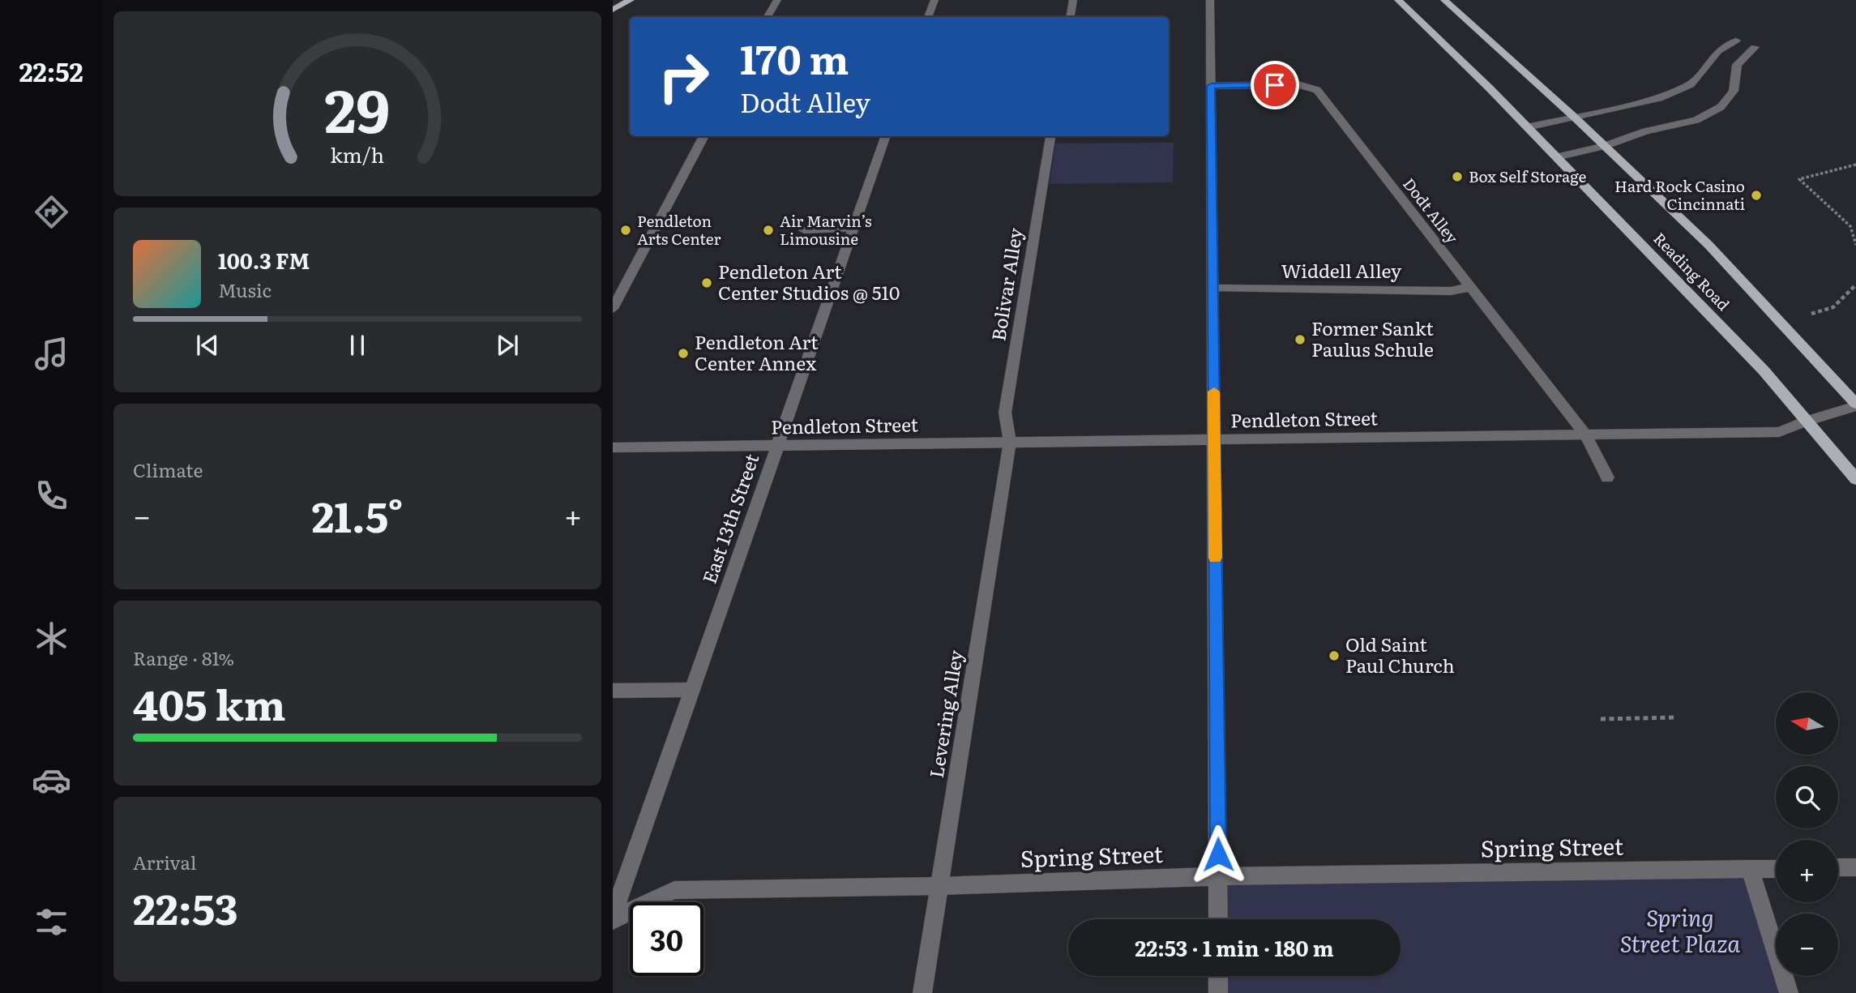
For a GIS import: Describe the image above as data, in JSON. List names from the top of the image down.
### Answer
{
  "streets": {
    "main road": ["Reading Road"],
    "street": [
      "Dodt Alley",
      "Widdell Alley",
      "Bolivar Alley",
      "Pendleton Street",
      "East 13th Street",
      "Levering Alley",
      "Spring Street"
    ]
  },
  "crossings": [
    ["Dodt Alley", "Widdell Alley"],
    ["Dodt Alley", "Pendleton Street"],
    ["Reading Road", "Pendleton Street"],
    ["Bolivar Alley", "Pendleton Street"],
    ["Bolivar Alley", "Levering Alley"],
    ["Pendleton Street", "East 13th Street"],
    ["Pendleton Street", "Levering Alley"],
    ["East 13th Street", "Spring Street"],
    ["Levering Alley", "Spring Street"]
  ],
  "parks": ["Spring Street Plaza"],
  "places": [
    "Box Self Storage",
    "Hard Rock Casino Cincinnati",
    "Pendleton Arts Center",
    "Air Marvin’s Limousine",
    "Pendleton Art Center Studios @ 510",
    "Former Sankt Paulus Schule",
    "Pendleton Art Center Annex",
    "Old Saint Paul Church"
  ],
  "north": "left",
  "page": {
    "tabs": "22:52",
    "turn": ["170 m", "Dodt Alley"],
    "song": ["100.3 FM", "Music"],
    "tile": [
      "Climate",
      ["Range · 81%", "405 km"],
      ["Arrival", "22:53"]
    ],
    "heat": ["−", "21.5°", "+"],
    "map_buttons": ["+", "−"],
    "limit": "30",
    "trip": "22:53 · 1 min · 180 m",
    "gauge": ["29", "km/h"]
  }
}
